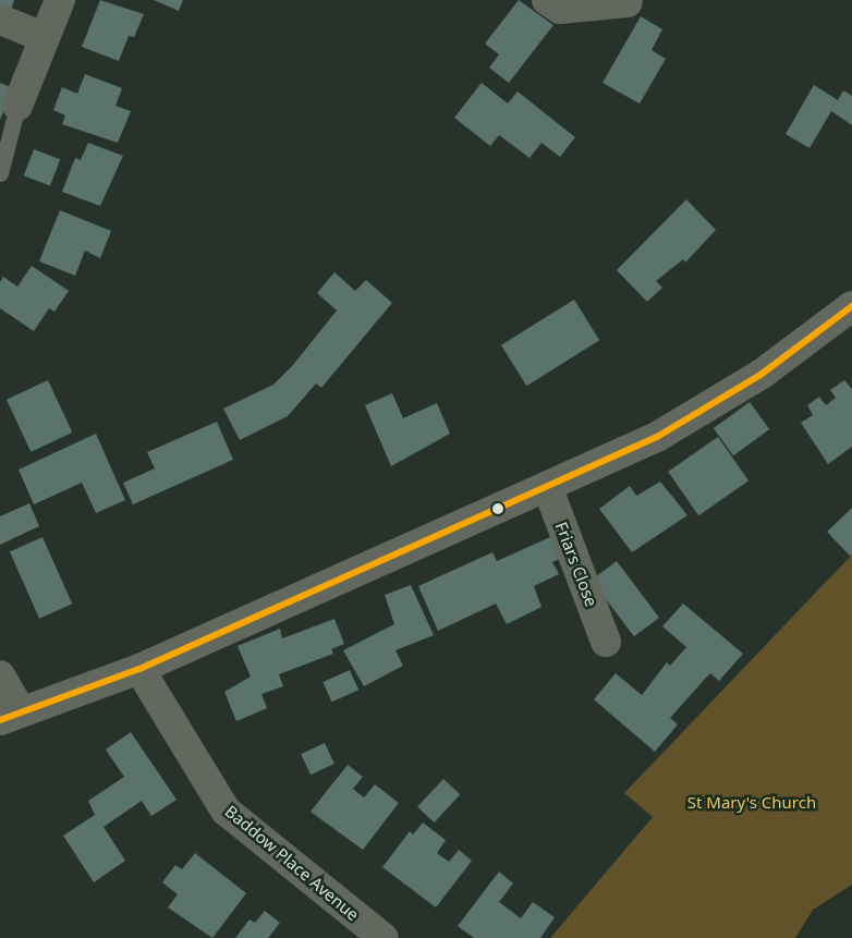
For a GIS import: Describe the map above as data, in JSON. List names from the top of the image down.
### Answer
{
  "streets": {
    "street": ["Friars Close", "Baddow Place Avenue"]
  },
  "parks": ["St Mary's Church"]
}
